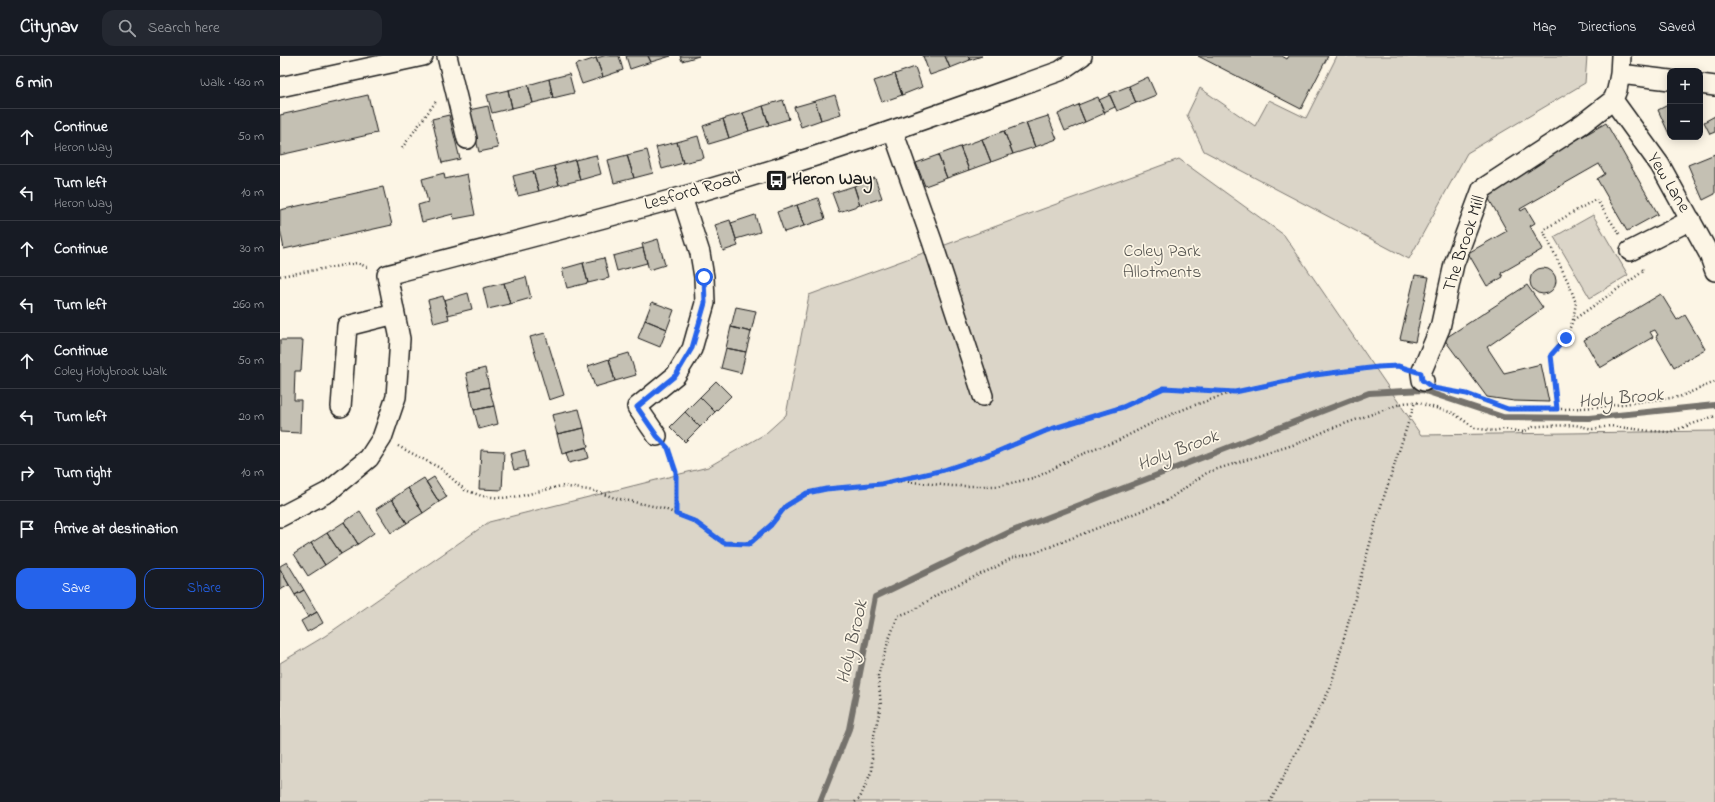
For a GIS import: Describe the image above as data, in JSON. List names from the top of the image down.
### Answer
{
  "streets": {
    "street": ["Yew Lane", "Lesford Road", "The Brook Mill"]
  },
  "crossings": [
    ["Yew Lane", "The Brook Mill"]
  ],
  "water": ["Holy Brook"],
  "parks": ["Coley Park Allotments"],
  "places": {
    "bus stop": ["Heron Way"]
  },
  "page": {
    "header": "Citynav",
    "search": "Search here",
    "nav": ["Map", "Directions", "Saved"],
    "heading": ["6 min", "Walk · 430 m"],
    "map_buttons": ["+", "−"],
    "list": [
      ["Continue", "Heron Way", "50 m"],
      ["Turn left", "Heron Way", "10 m"],
      ["Continue", "30 m"],
      ["Turn left", "260 m"],
      ["Continue", "Coley Holybrook Walk", "50 m"],
      ["Turn left", "20 m"],
      ["Turn right", "10 m"],
      "Arrive at destination"
    ],
    "buttons": ["Save", "Share"]
  }
}
